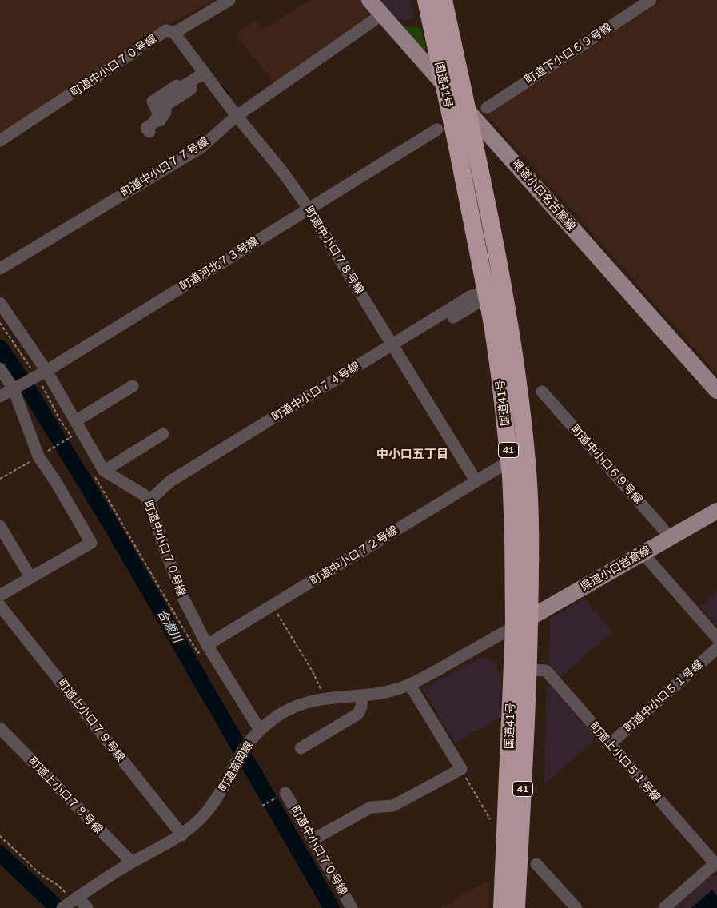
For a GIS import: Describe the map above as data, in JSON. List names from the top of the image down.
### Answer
{
  "streets": {
    "highway": ["国道41号", "41"],
    "main road": ["県道小口名古屋線", "県道小口岩倉線"],
    "street": [
      "町道下小口６９号線",
      "町道中小口７０号線",
      "町道中小口７７号線",
      "町道中小口７８号線",
      "町道河北７３号線",
      "町道中小口７４号線",
      "町道中小口６９号線",
      "町道中小口７２号線",
      "町道中小口５１号線",
      "町道上小口７９号線",
      "町道上小口５１号線",
      "町道高岡線",
      "町道上小口７８号線"
    ]
  },
  "crossings": [
    ["町道中小口７０号線", "町道中小口７８号線"],
    ["町道中小口７０号線", "町道河北７３号線"],
    ["町道中小口７０号線", "町道中小口７４号線"],
    ["町道中小口７０号線", "町道中小口７２号線"],
    ["町道中小口７０号線", "町道高岡線"],
    ["国道41号", "県道小口名古屋線"],
    ["国道41号", "県道小口岩倉線"],
    ["国道41号", "町道上小口５１号線"],
    ["国道41号", "町道高岡線"],
    ["町道中小口７７号線", "県道小口名古屋線"],
    ["町道中小口７７号線", "町道中小口７８号線"],
    ["町道中小口７８号線", "町道河北７３号線"],
    ["町道中小口７８号線", "町道中小口７４号線"],
    ["町道中小口７８号線", "町道中小口７２号線"],
    ["町道中小口６９号線", "県道小口岩倉線"],
    ["県道小口岩倉線", "町道高岡線"],
    ["町道中小口５１号線", "町道上小口５１号線"],
    ["町道上小口７９号線", "町道高岡線"],
    ["町道高岡線", "町道上小口７８号線"]
  ],
  "districts": ["中小口五丁目"],
  "water": ["合瀬川"]
}
